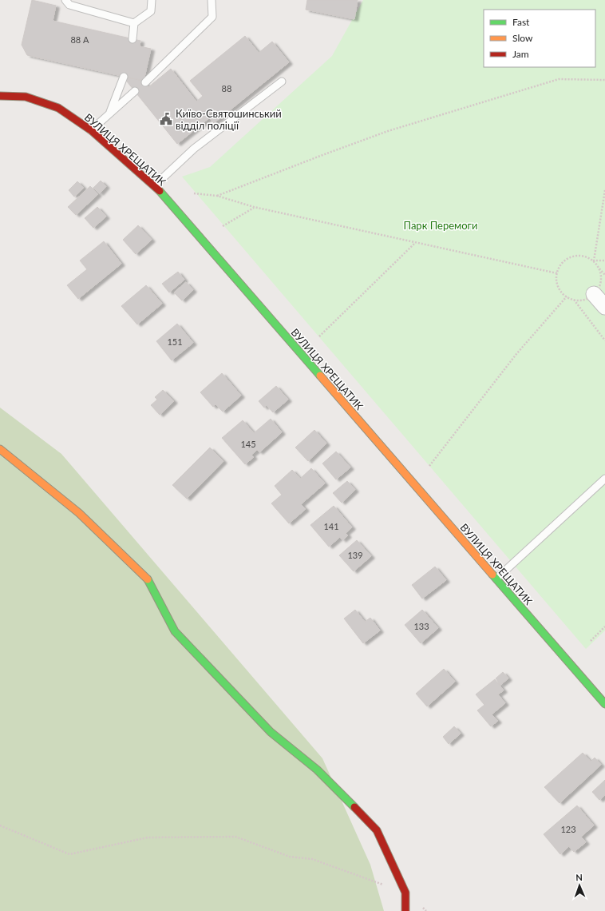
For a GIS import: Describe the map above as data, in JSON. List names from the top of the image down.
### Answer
{
  "streets": {
    "street": ["ВУЛИЦЯ ХРЕЩАТИК"]
  },
  "parks": ["Парк Перемоги"],
  "places": {
    "public building": ["Київо-Святошинський відділ поліції"]
  },
  "house_numbers": [
    "88 А",
    "88",
    "151",
    "145",
    "141",
    "139",
    "133",
    "123"
  ],
  "legend": ["Fast", "Slow", "Jam"],
  "north": "top"
}
